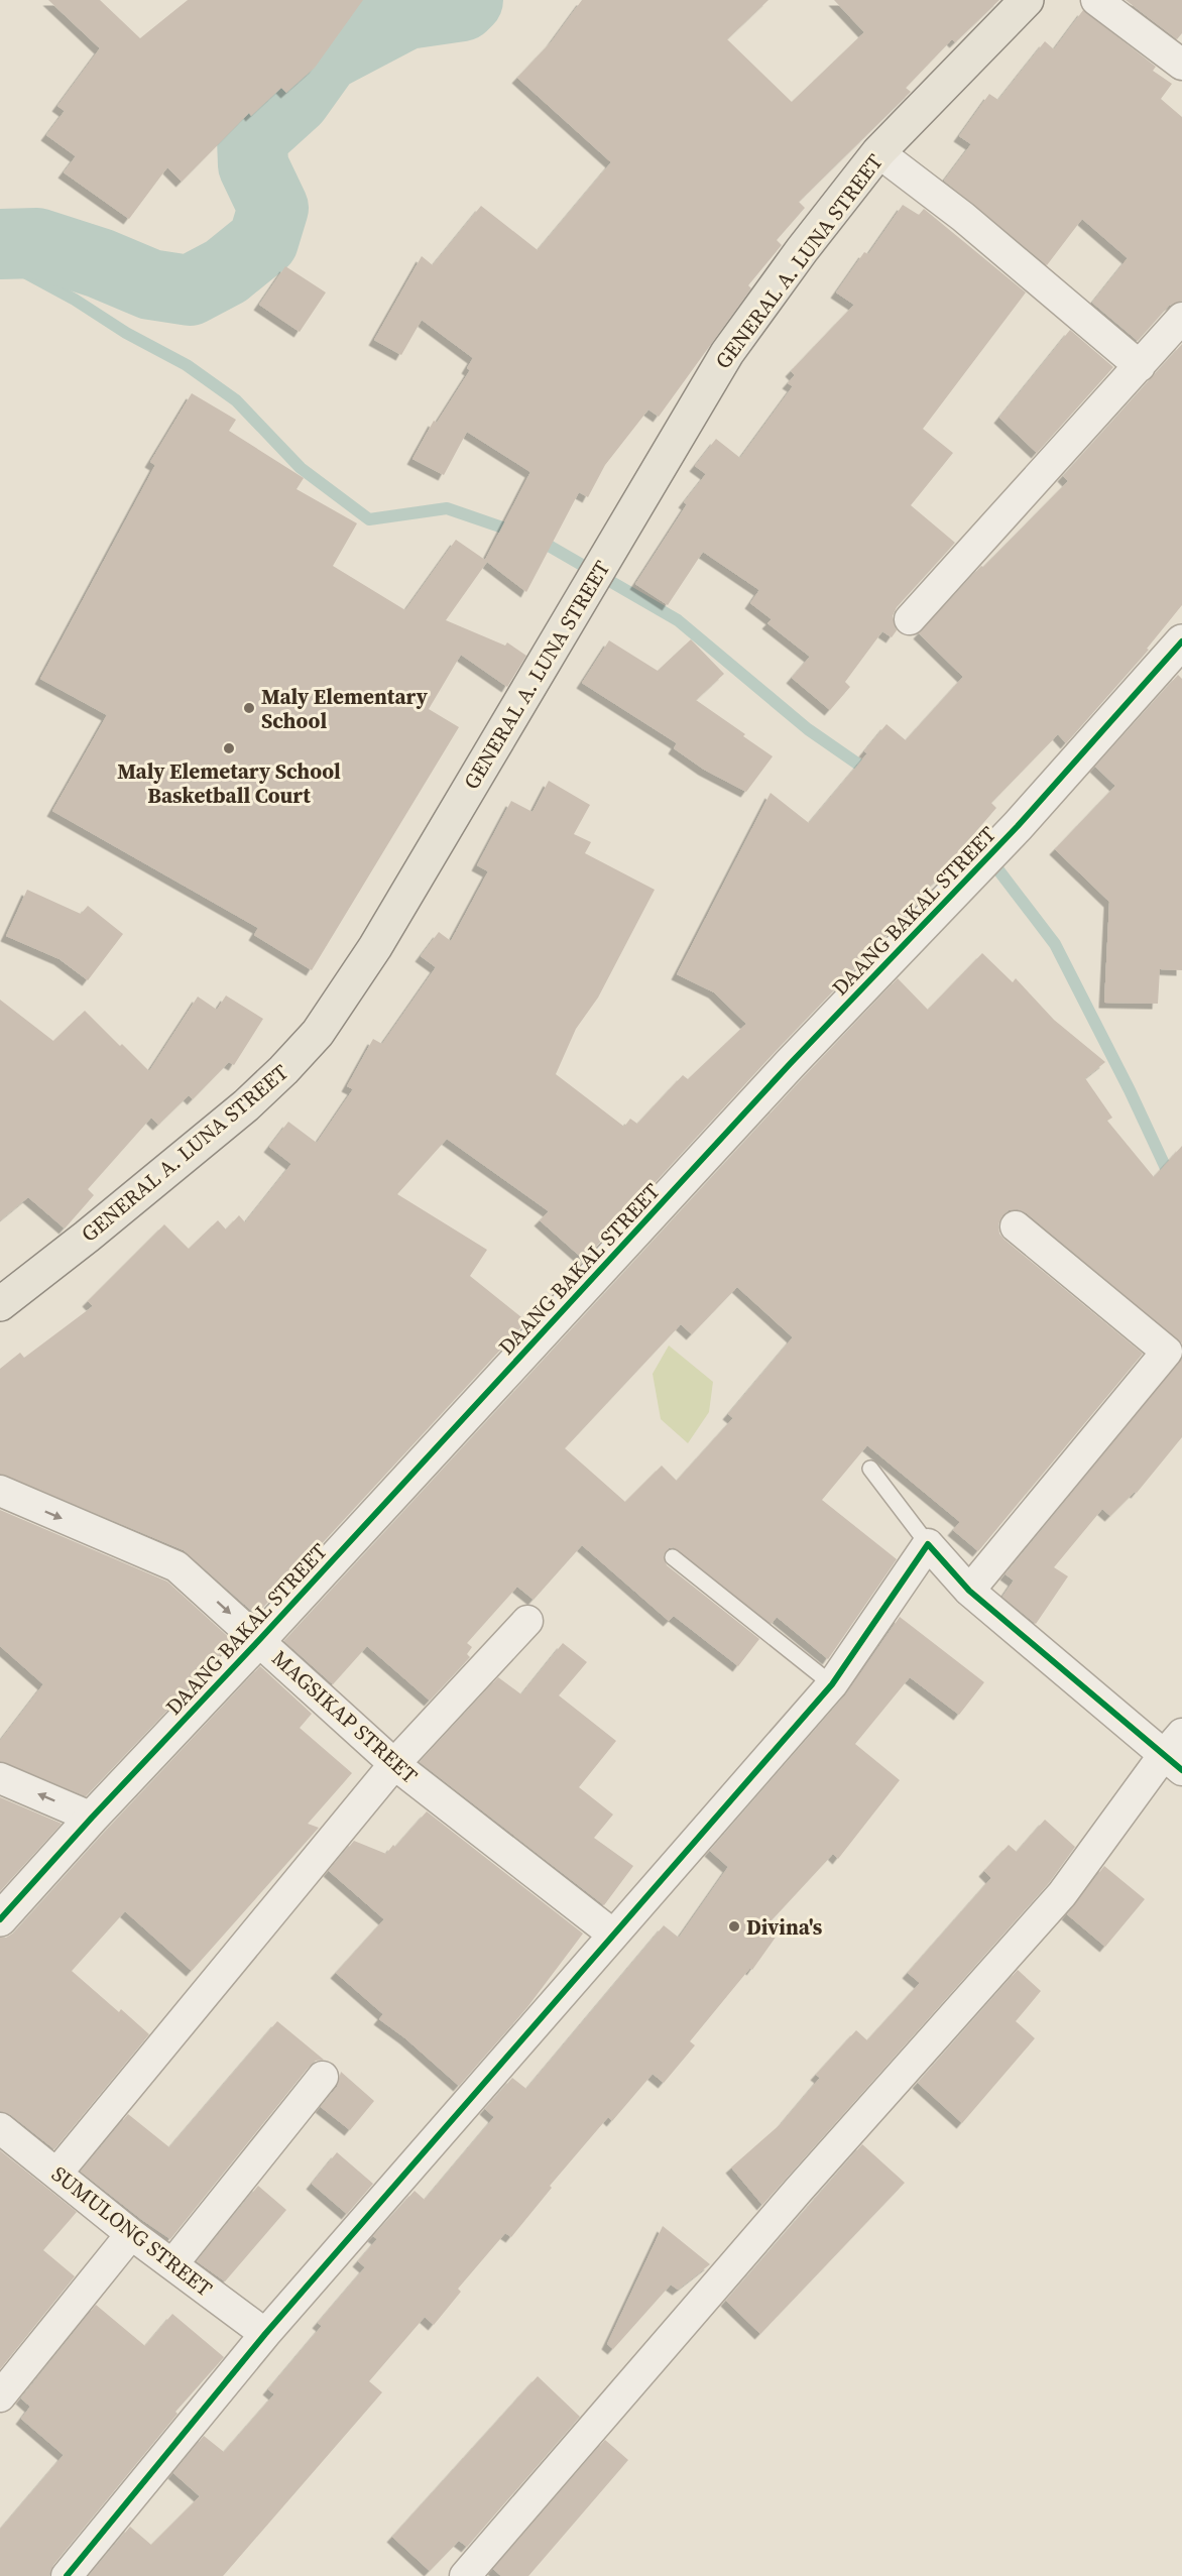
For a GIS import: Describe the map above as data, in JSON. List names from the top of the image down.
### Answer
{
  "streets": {
    "main road": ["GENERAL A. LUNA STREET"],
    "street": ["DAANG BAKAL STREET", "MAGSIKAP STREET", "SUMULONG STREET"]
  },
  "crossings": [
    ["DAANG BAKAL STREET", "MAGSIKAP STREET"]
  ],
  "places": ["Maly Elementary School", "Maly Elemetary School Basketball Court", "Divina's"]
}
